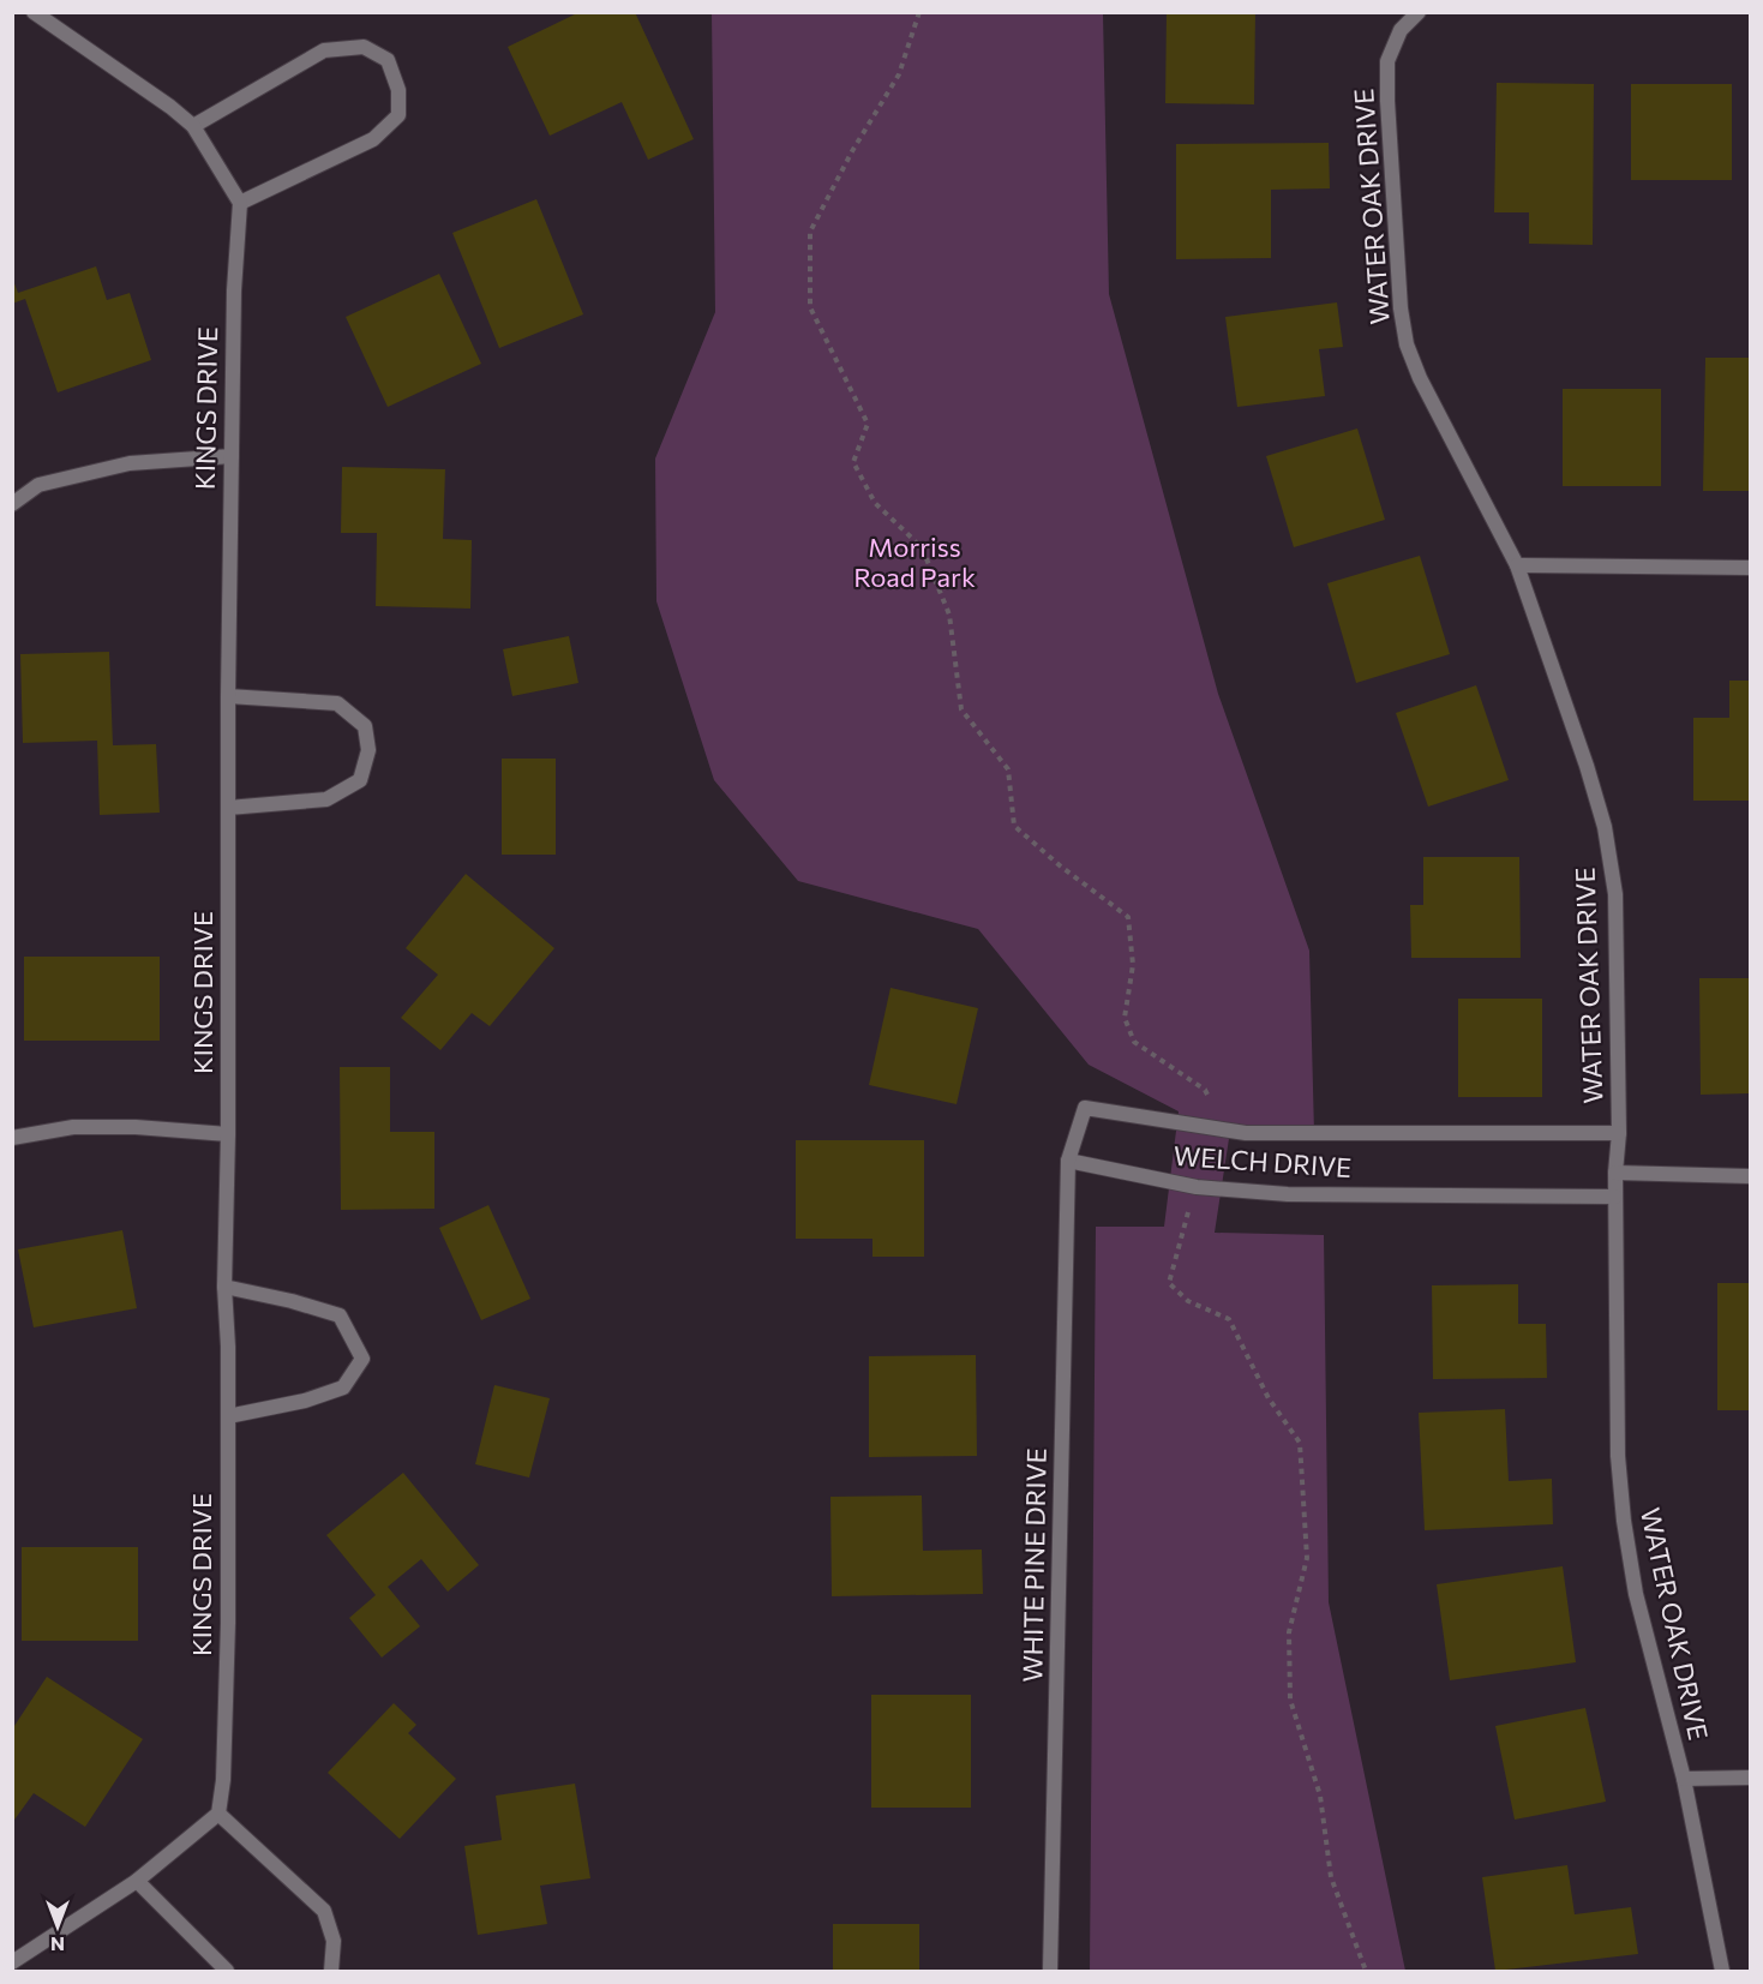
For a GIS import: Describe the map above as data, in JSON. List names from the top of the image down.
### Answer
{
  "streets": {
    "street": [
      "WATER OAK DRIVE",
      "KINGS DRIVE",
      "WELCH DRIVE",
      "WHITE PINE DRIVE"
    ]
  },
  "crossings": [
    ["WATER OAK DRIVE", "WELCH DRIVE"],
    ["WELCH DRIVE", "WHITE PINE DRIVE"]
  ],
  "parks": ["Morriss Road Park"],
  "north": "bottom"
}
